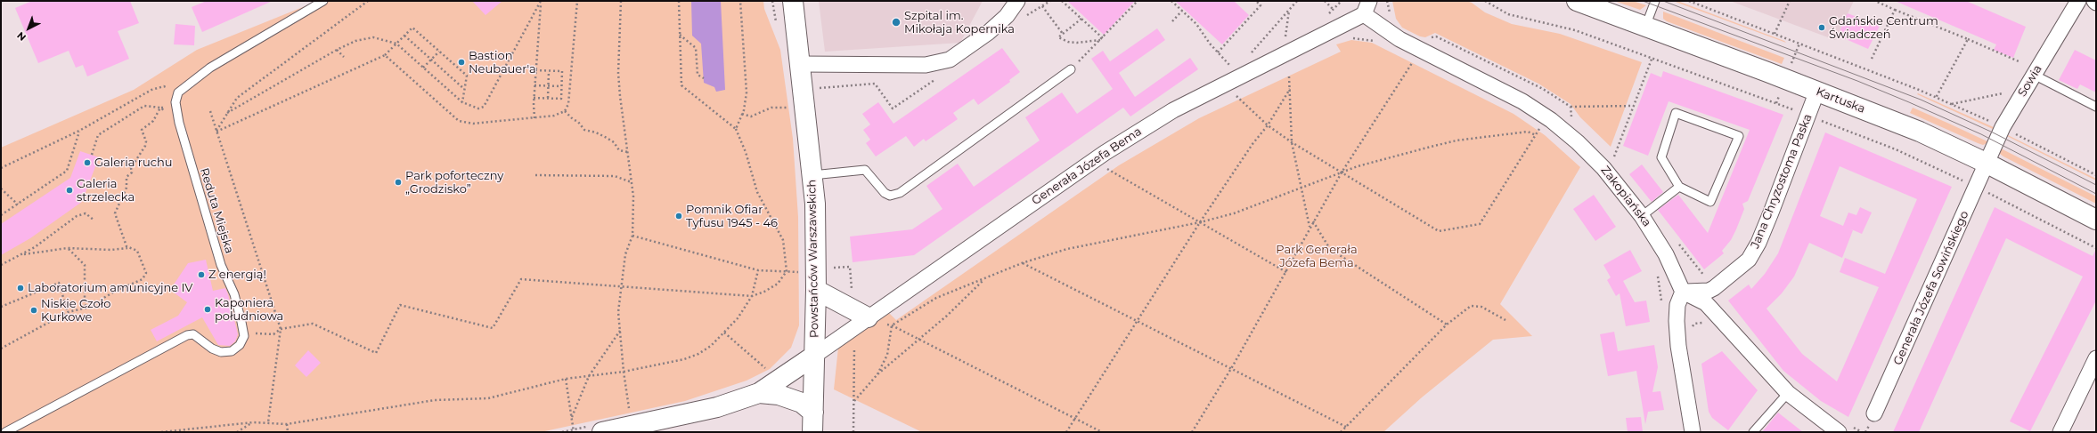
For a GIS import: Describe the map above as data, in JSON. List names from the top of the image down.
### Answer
{
  "streets": {
    "street": [
      "Sowia",
      "Kartuska",
      "Generała Józefa Bema",
      "Jana Chryzostoma Paska",
      "Zakopiańska",
      "Powstańców Warszawskich",
      "Generała Józefa Sowińskiego"
    ],
    "lane": ["Reduta Miejska"]
  },
  "crossings": [
    ["Sowia", "Kartuska"],
    ["Sowia", "Generała Józefa Sowińskiego"],
    ["Kartuska", "Jana Chryzostoma Paska"],
    ["Kartuska", "Generała Józefa Sowińskiego"],
    ["Generała Józefa Bema", "Zakopiańska"],
    ["Generała Józefa Bema", "Powstańców Warszawskich"],
    ["Jana Chryzostoma Paska", "Zakopiańska"]
  ],
  "parks": ["Park Generała Józefa Bema"],
  "places": [
    "Szpital im. Mikołaja Kopernika",
    "Gdańskie Centrum Świadczeń",
    "Bastion Neubauer'a",
    "Galeria ruchu",
    "Park poforteczny „Grodzisko”",
    "Galeria strzelecka",
    "Pomnik Ofiar Tyfusu 1945 - 46",
    "Z energią!",
    "Laboratorium amunicyjne IV",
    "Kaponiera południowa",
    "Niskie Czoło Kurkowe"
  ],
  "north": "bottom left"
}
